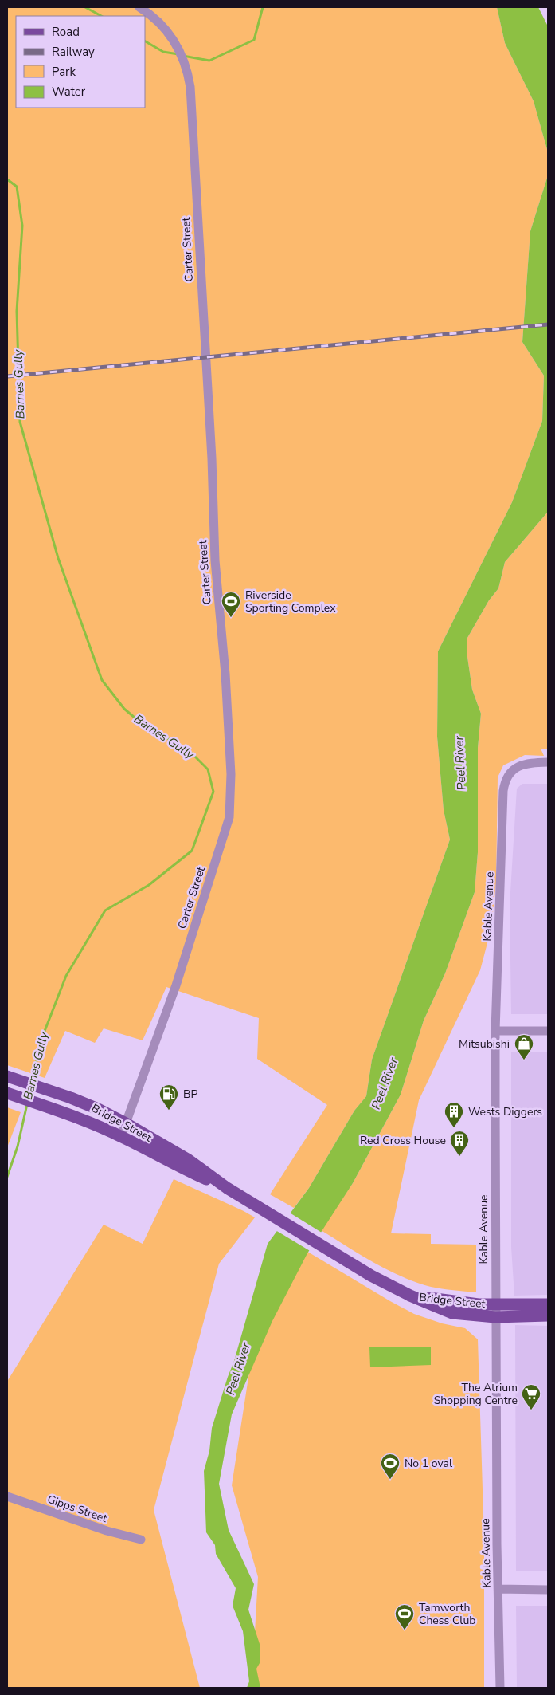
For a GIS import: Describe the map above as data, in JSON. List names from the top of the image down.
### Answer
{
  "streets": {
    "main road": ["Bridge Street"],
    "street": ["Carter Street", "Kable Avenue", "Gipps Street"]
  },
  "crossings": [
    ["Carter Street", "Bridge Street"],
    ["Kable Avenue", "Bridge Street"]
  ],
  "water": ["Barnes Gully", "Peel River"],
  "places": {
    "sports": ["Riverside Sporting Complex", "No 1 oval", "Tamworth Chess Club"],
    "shop": ["Mitsubishi"],
    "fuel station": ["BP"],
    "building": ["Wests Diggers", "Red Cross House"],
    "supermarket": ["The Atrium Shopping Centre"]
  },
  "legend": [
    "Road",
    "Railway",
    "Park",
    "Water"
  ]
}
